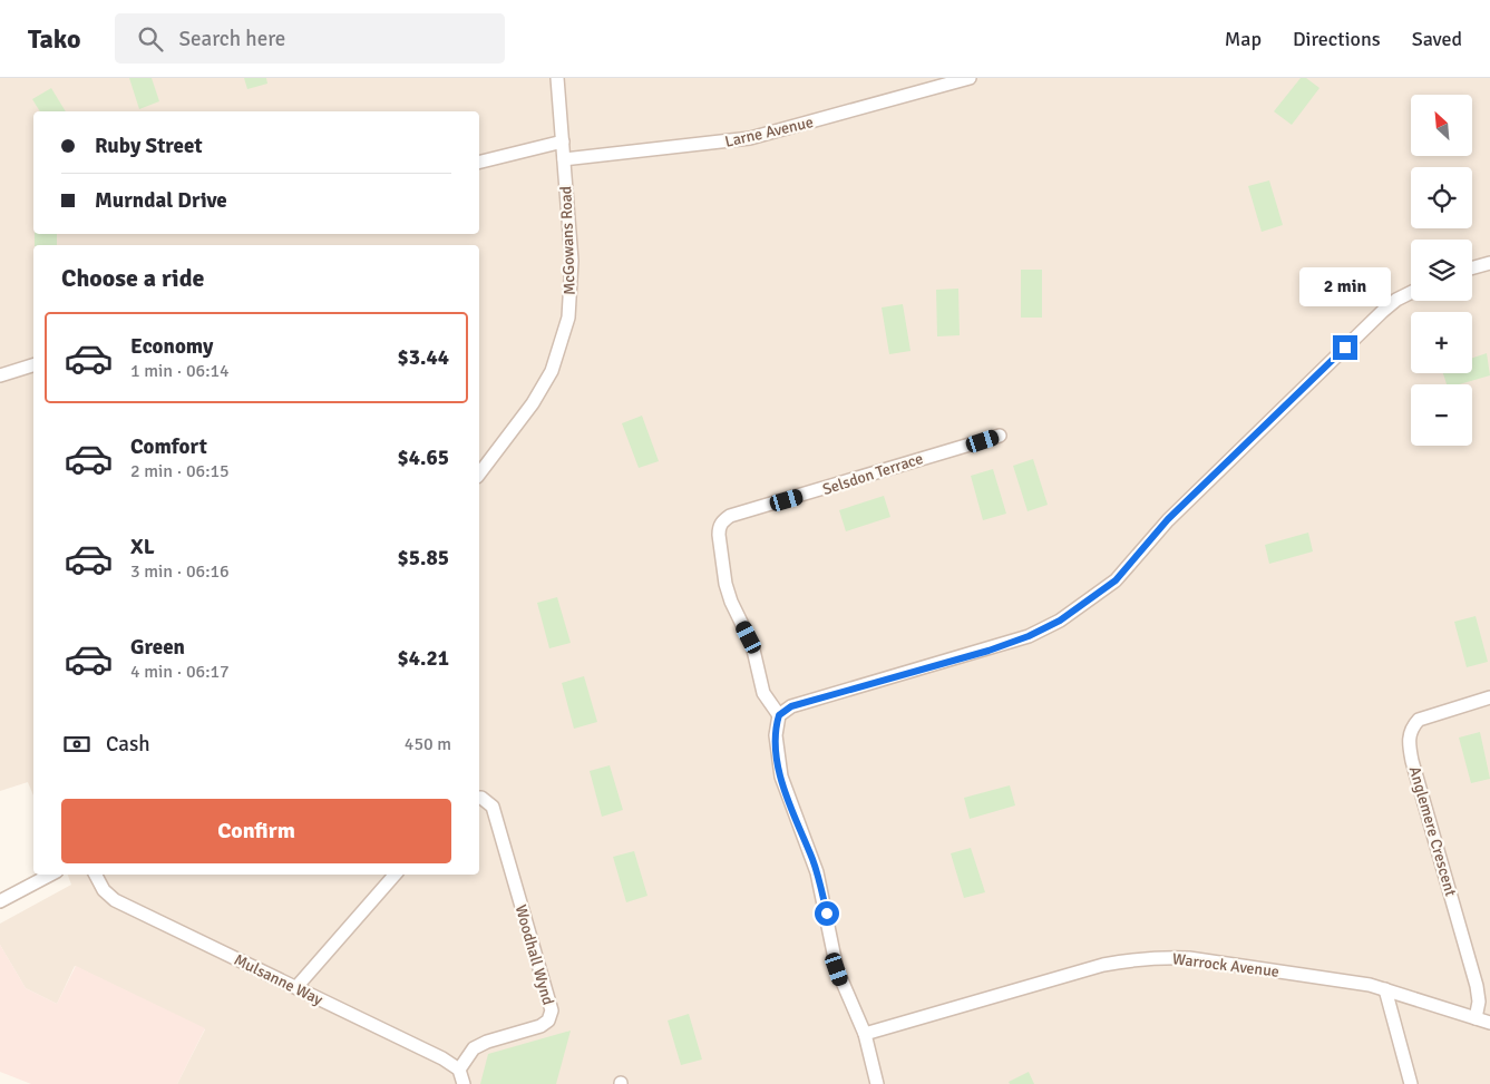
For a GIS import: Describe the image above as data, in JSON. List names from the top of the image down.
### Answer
{
  "streets": {
    "street": [
      "Larne Avenue",
      "McGowans Road",
      "Selsdon Terrace",
      "Anglemere Crescent",
      "Woodhall Wynd",
      "Warrock Avenue",
      "Mulsanne Way"
    ]
  },
  "crossings": [
    ["Larne Avenue", "McGowans Road"],
    ["Anglemere Crescent", "Warrock Avenue"],
    ["Woodhall Wynd", "Mulsanne Way"]
  ],
  "north": "top left",
  "page": {
    "header": "Tako",
    "search": "Search here",
    "nav": ["Map", "Directions", "Saved"],
    "map_buttons": ["+", "−"],
    "banner": ["Ruby Street", "Murndal Drive"],
    "heading": "Choose a ride",
    "bubble": "2 min",
    "list": [
      {
        "name": "Economy",
        "note": "1 min · 06:14",
        "value": "$3.44"
      },
      {
        "name": "Comfort",
        "note": "2 min · 06:15",
        "value": "$4.65"
      },
      {
        "name": "XL",
        "note": "3 min · 06:16",
        "value": "$5.85"
      },
      {
        "name": "Green",
        "note": "4 min · 06:17",
        "value": "$4.21"
      }
    ],
    "pay": ["Cash", "450 m"],
    "buttons": "Confirm"
  }
}
